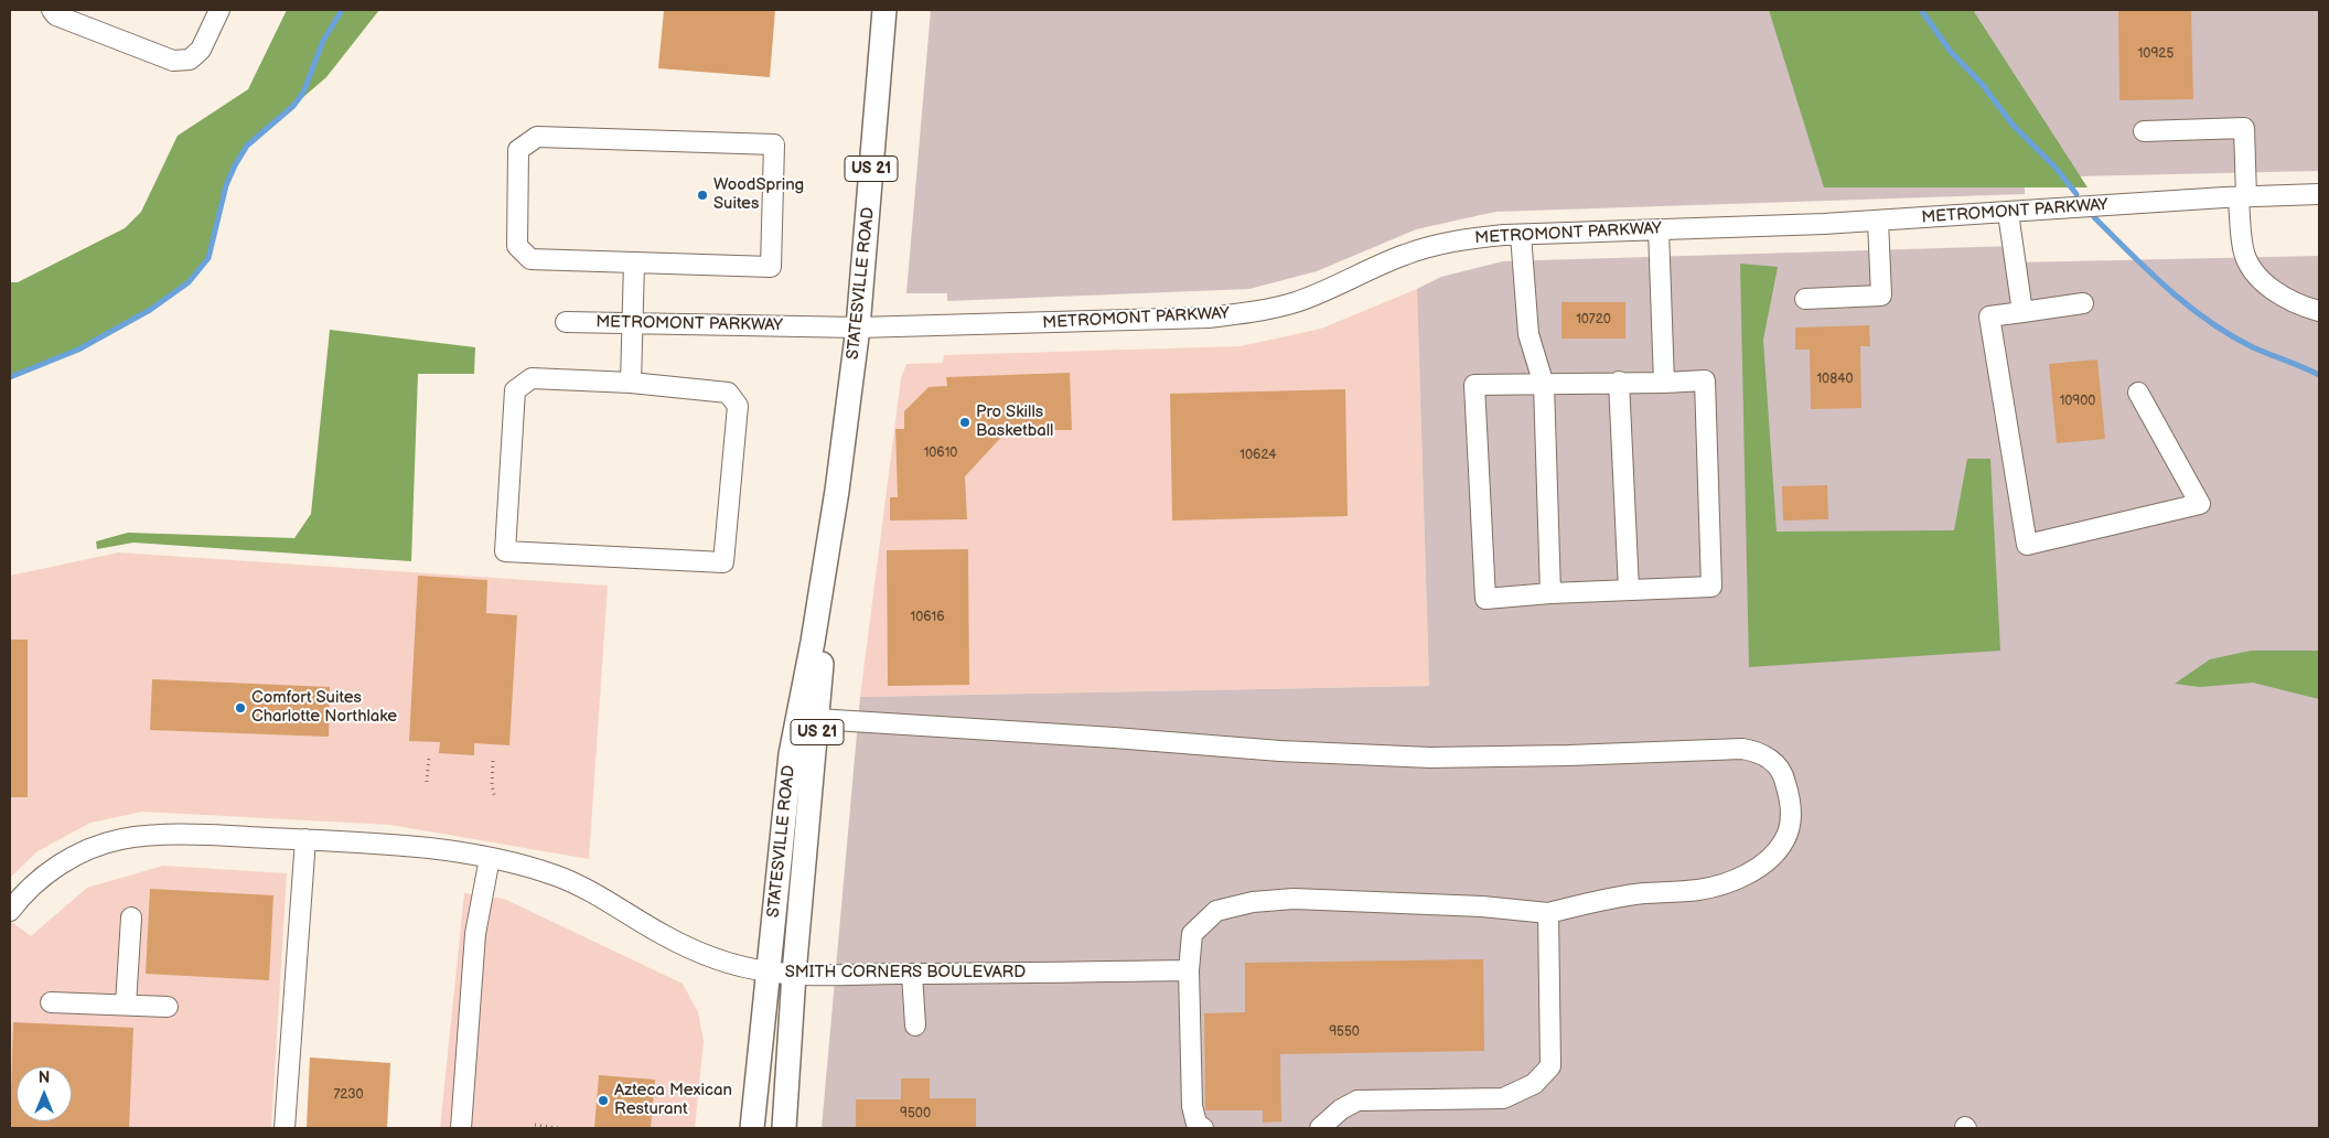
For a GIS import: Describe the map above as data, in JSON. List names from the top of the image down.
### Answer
{
  "streets": {
    "main road": ["US 21", "STATESVILLE ROAD"],
    "street": ["METROMONT PARKWAY", "SMITH CORNERS BOULEVARD"]
  },
  "crossings": [
    ["METROMONT PARKWAY", "STATESVILLE ROAD"],
    ["STATESVILLE ROAD", "SMITH CORNERS BOULEVARD"]
  ],
  "places": [
    "WoodSpring Suites",
    "Pro Skills Basketball",
    "Comfort Suites Charlotte Northlake",
    "Azteca Mexican Resturant"
  ],
  "house_numbers": [
    "10925",
    "10720",
    "10840",
    "10900",
    "10610",
    "10624",
    "10616",
    "9550",
    "7230",
    "9500"
  ],
  "north": "top"
}
